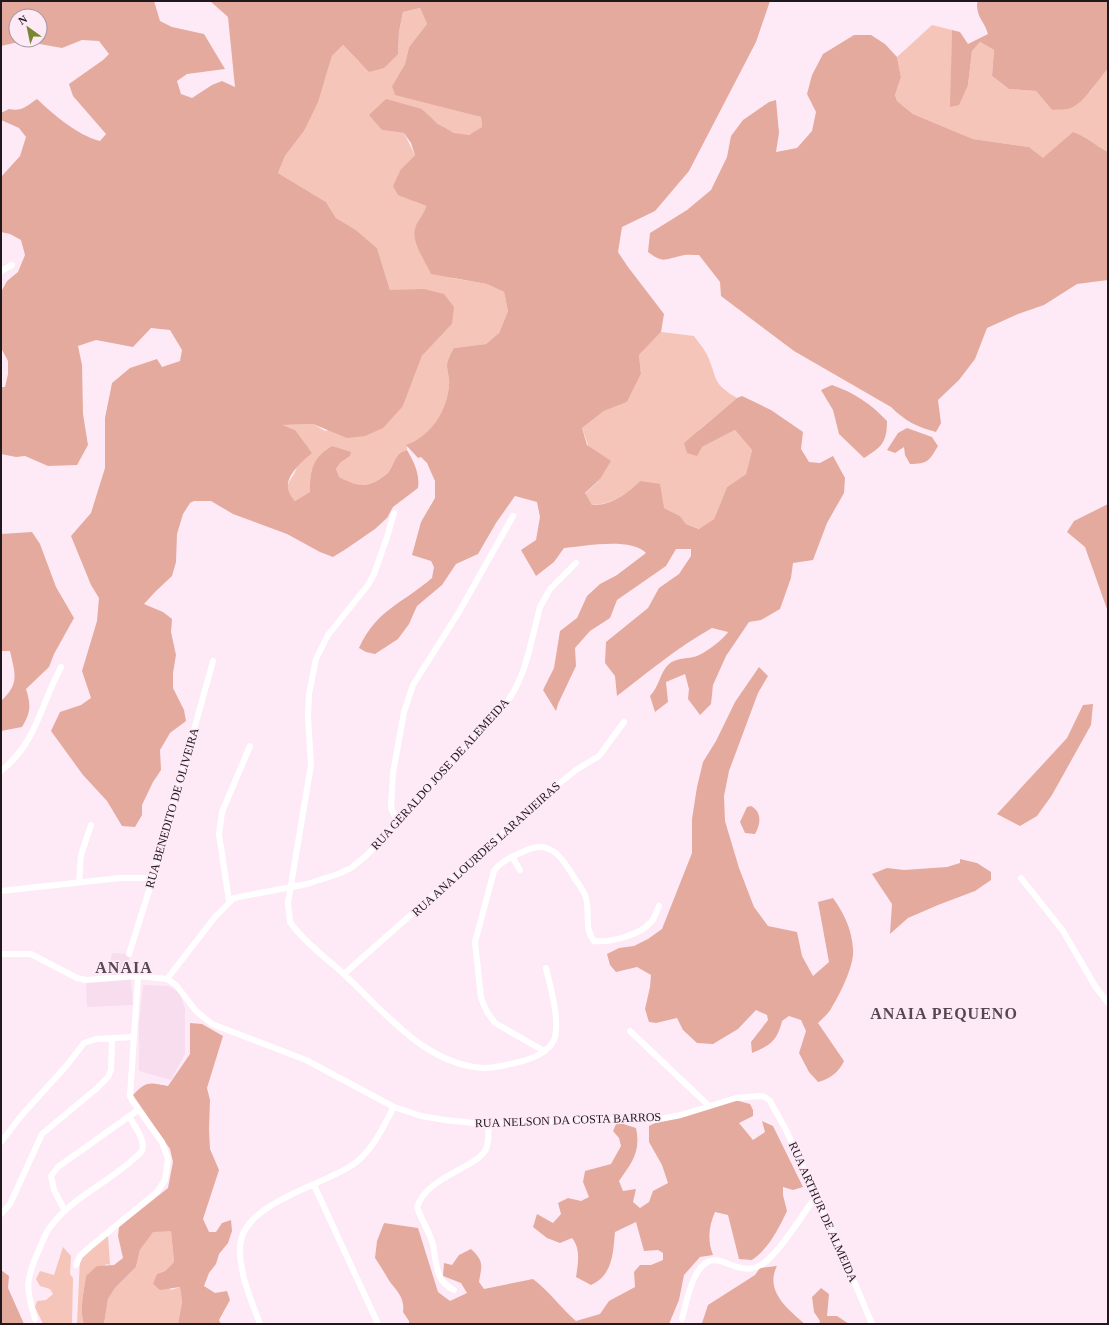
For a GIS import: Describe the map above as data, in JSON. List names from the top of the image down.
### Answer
{
  "streets": {
    "street": [
      "RUA GERALDO JOSE DE ALEMEIDA",
      "RUA BENEDITO DE OLIVEIRA",
      "RUA ANA LOURDES LARANJEIRAS",
      "RUA NELSON DA COSTA BARROS",
      "RUA ARTHUR DE ALMEIDA"
    ]
  },
  "crossings": [
    ["RUA NELSON DA COSTA BARROS", "RUA ARTHUR DE ALMEIDA"]
  ],
  "districts": ["ANAIA", "ANAIA PEQUENO"],
  "north": "top left"
}
